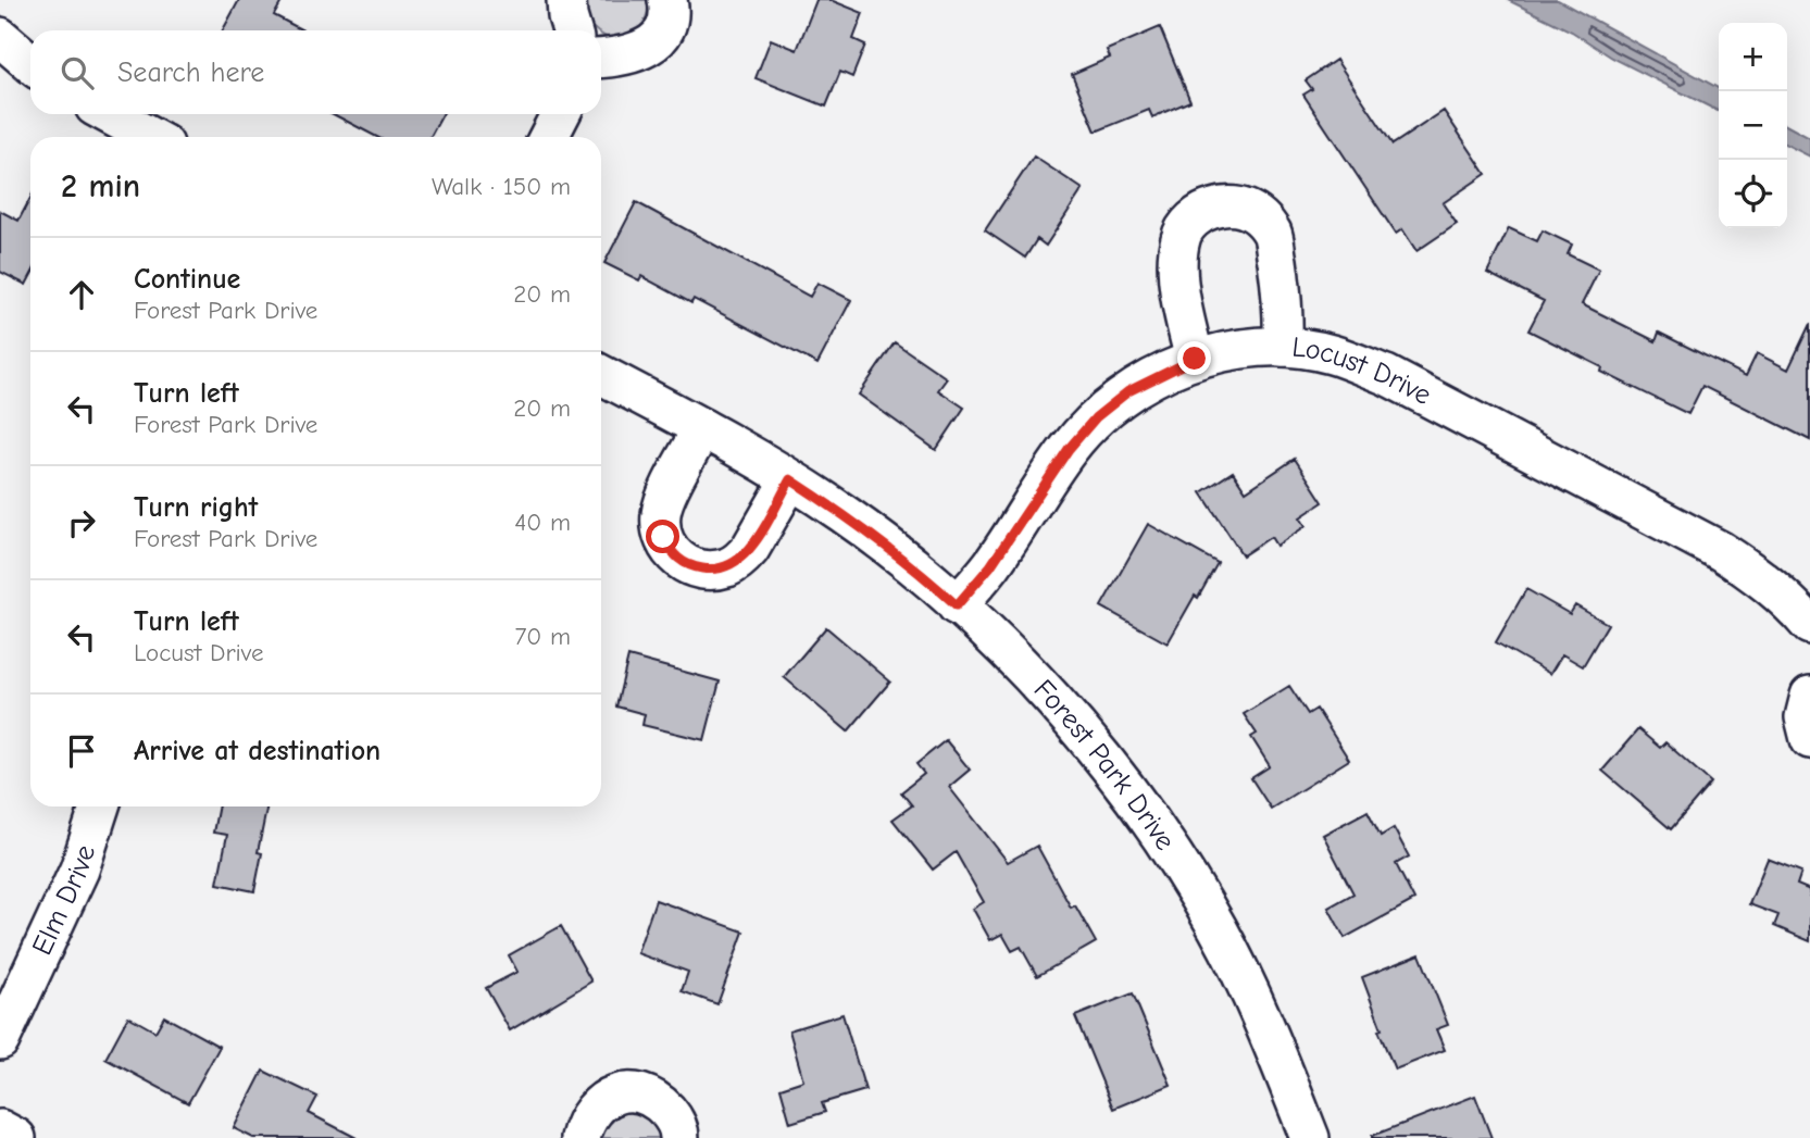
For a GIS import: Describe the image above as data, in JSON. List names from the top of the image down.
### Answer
{
  "streets": {
    "street": ["Locust Drive", "Forest Park Drive", "Elm Drive"]
  },
  "crossings": [
    ["Locust Drive", "Forest Park Drive"]
  ],
  "page": {
    "map_buttons": ["+", "−"],
    "search": "Search here",
    "heading": ["2 min", "Walk · 150 m"],
    "list": [
      ["Continue", "Forest Park Drive", "20 m"],
      ["Turn left", "Forest Park Drive", "20 m"],
      ["Turn right", "Forest Park Drive", "40 m"],
      ["Turn left", "Locust Drive", "70 m"],
      "Arrive at destination"
    ]
  }
}
